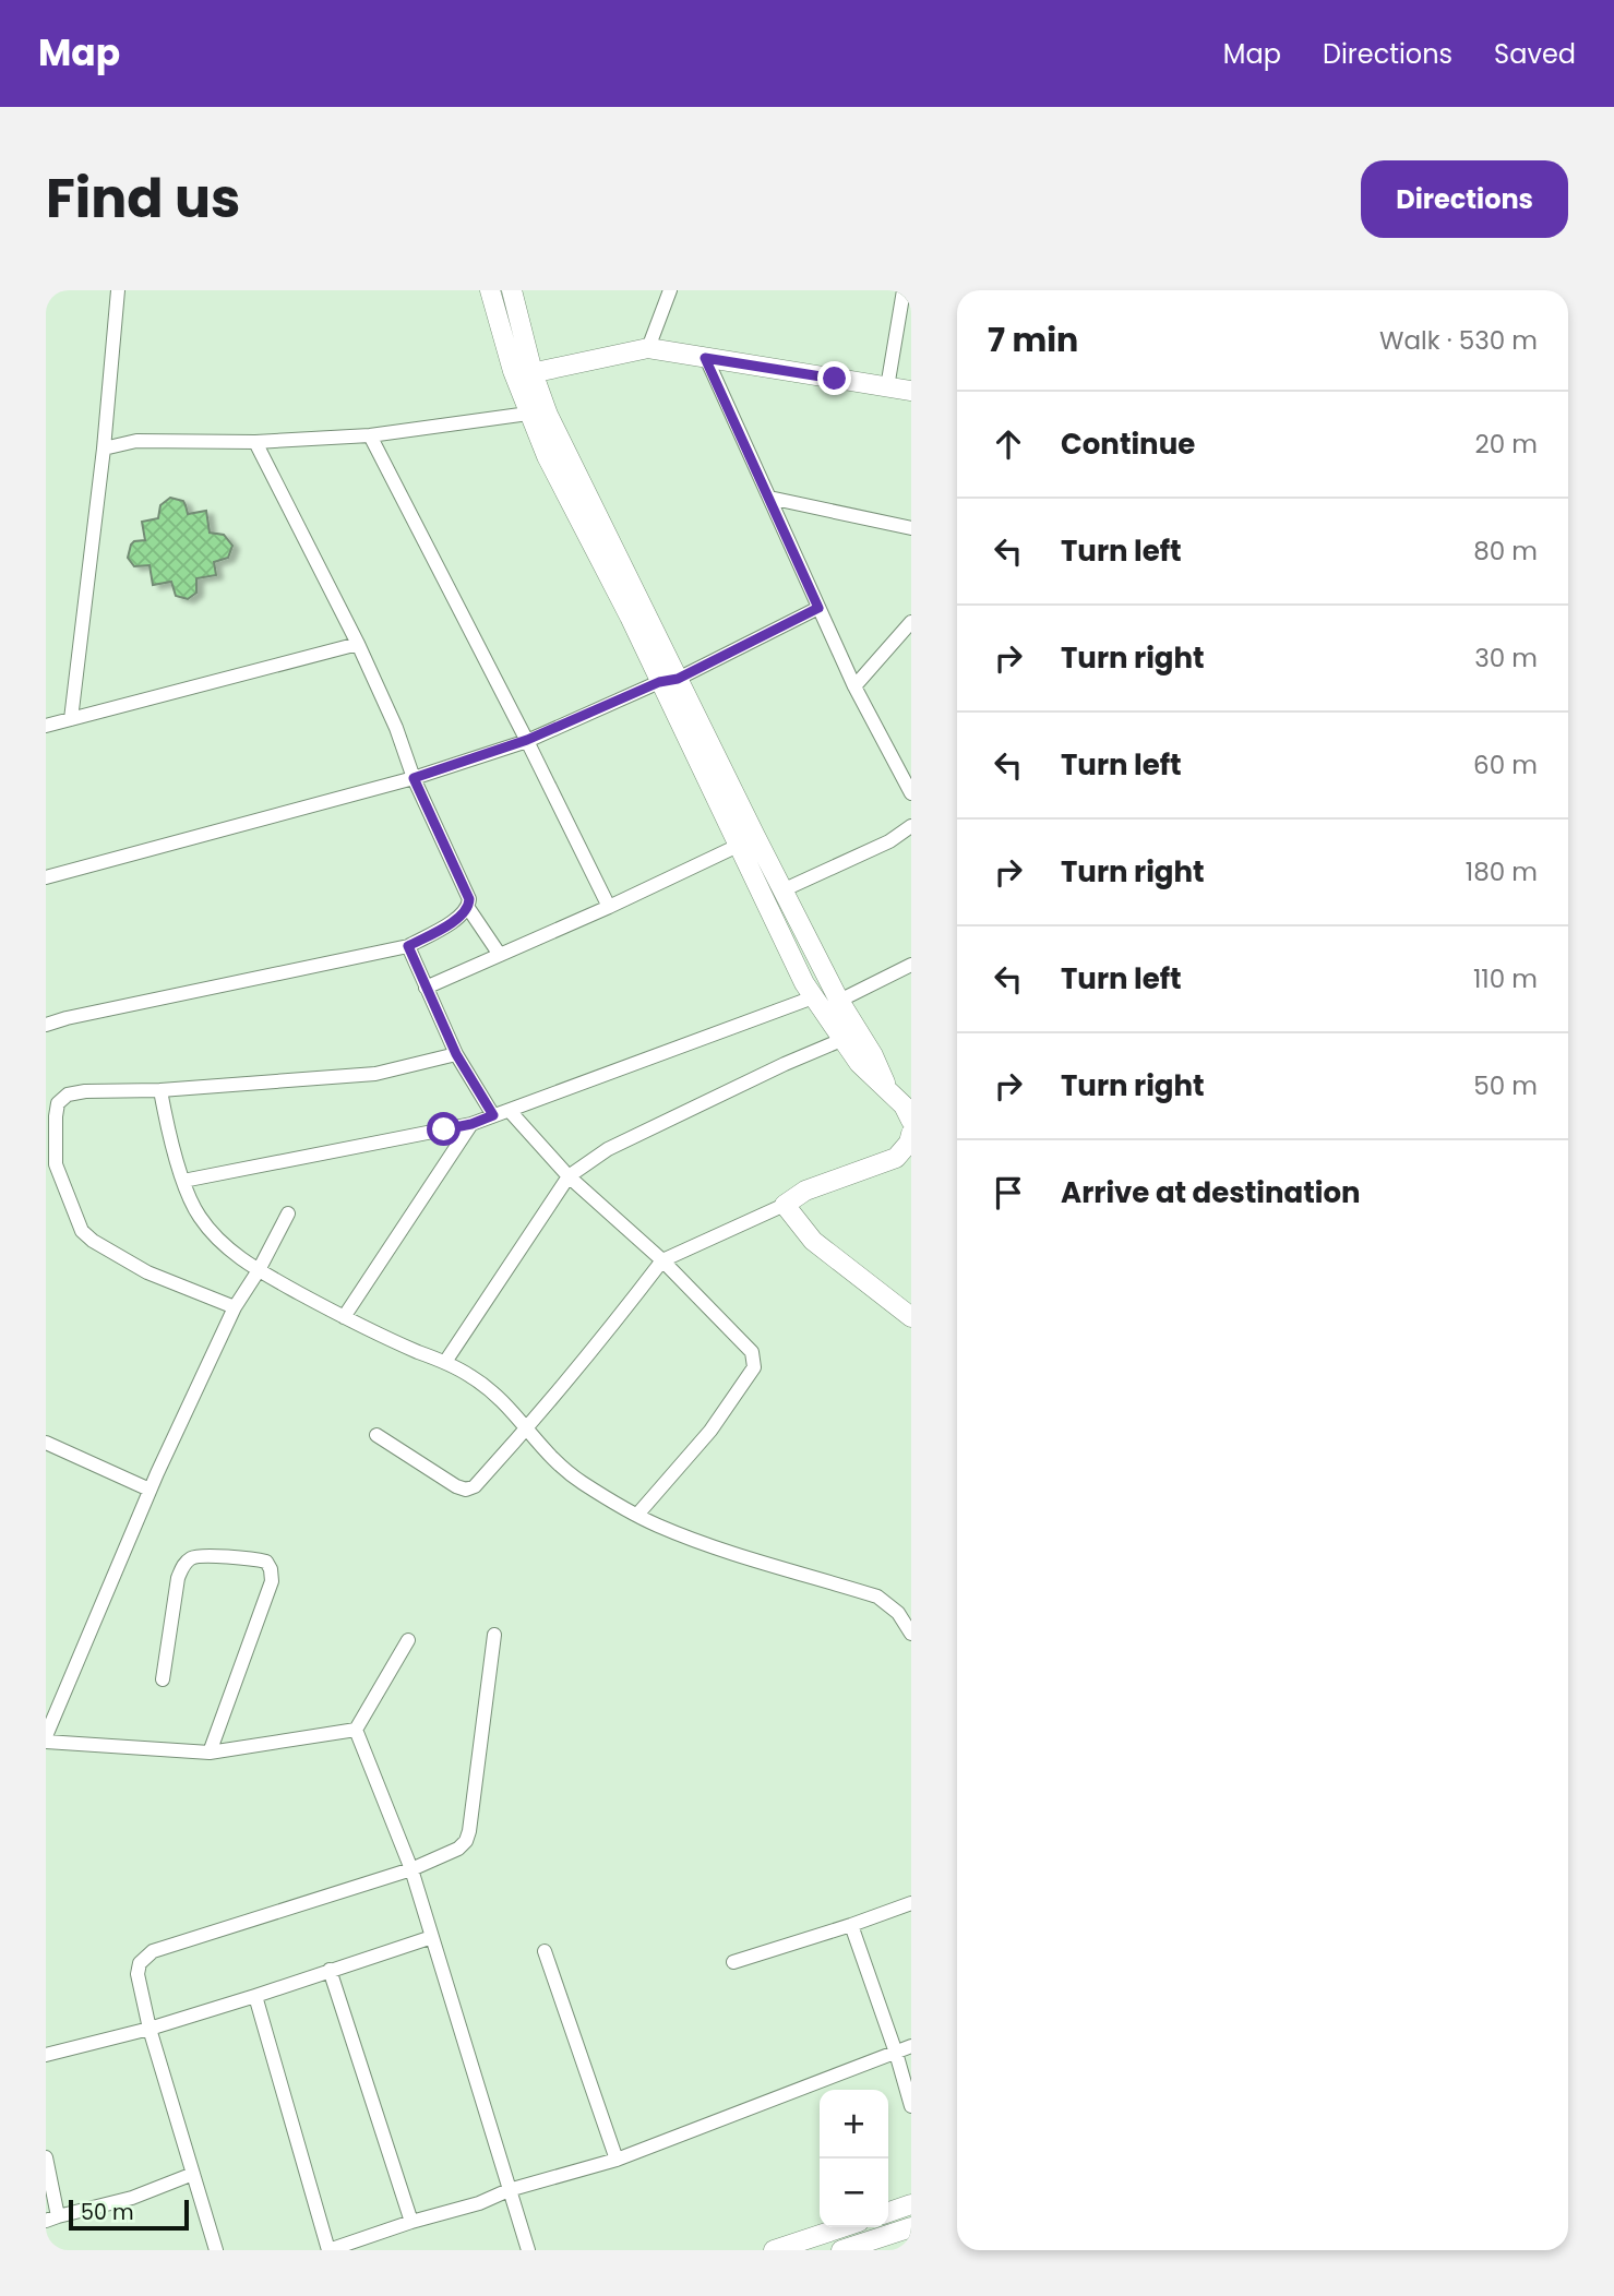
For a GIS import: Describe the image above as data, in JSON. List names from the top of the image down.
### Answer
{
  "scale_bar": "50 m",
  "page": {
    "header": "Map",
    "nav": ["Map", "Directions", "Saved"],
    "title": "Find us",
    "buttons": "Directions",
    "heading": ["7 min", "Walk · 530 m"],
    "list": [
      ["Continue", "20 m"],
      ["Turn left", "80 m"],
      ["Turn right", "30 m"],
      ["Turn left", "60 m"],
      ["Turn right", "180 m"],
      ["Turn left", "110 m"],
      ["Turn right", "50 m"],
      "Arrive at destination"
    ],
    "map_buttons": ["+", "−"],
    "scale": "50 m"
  }
}
